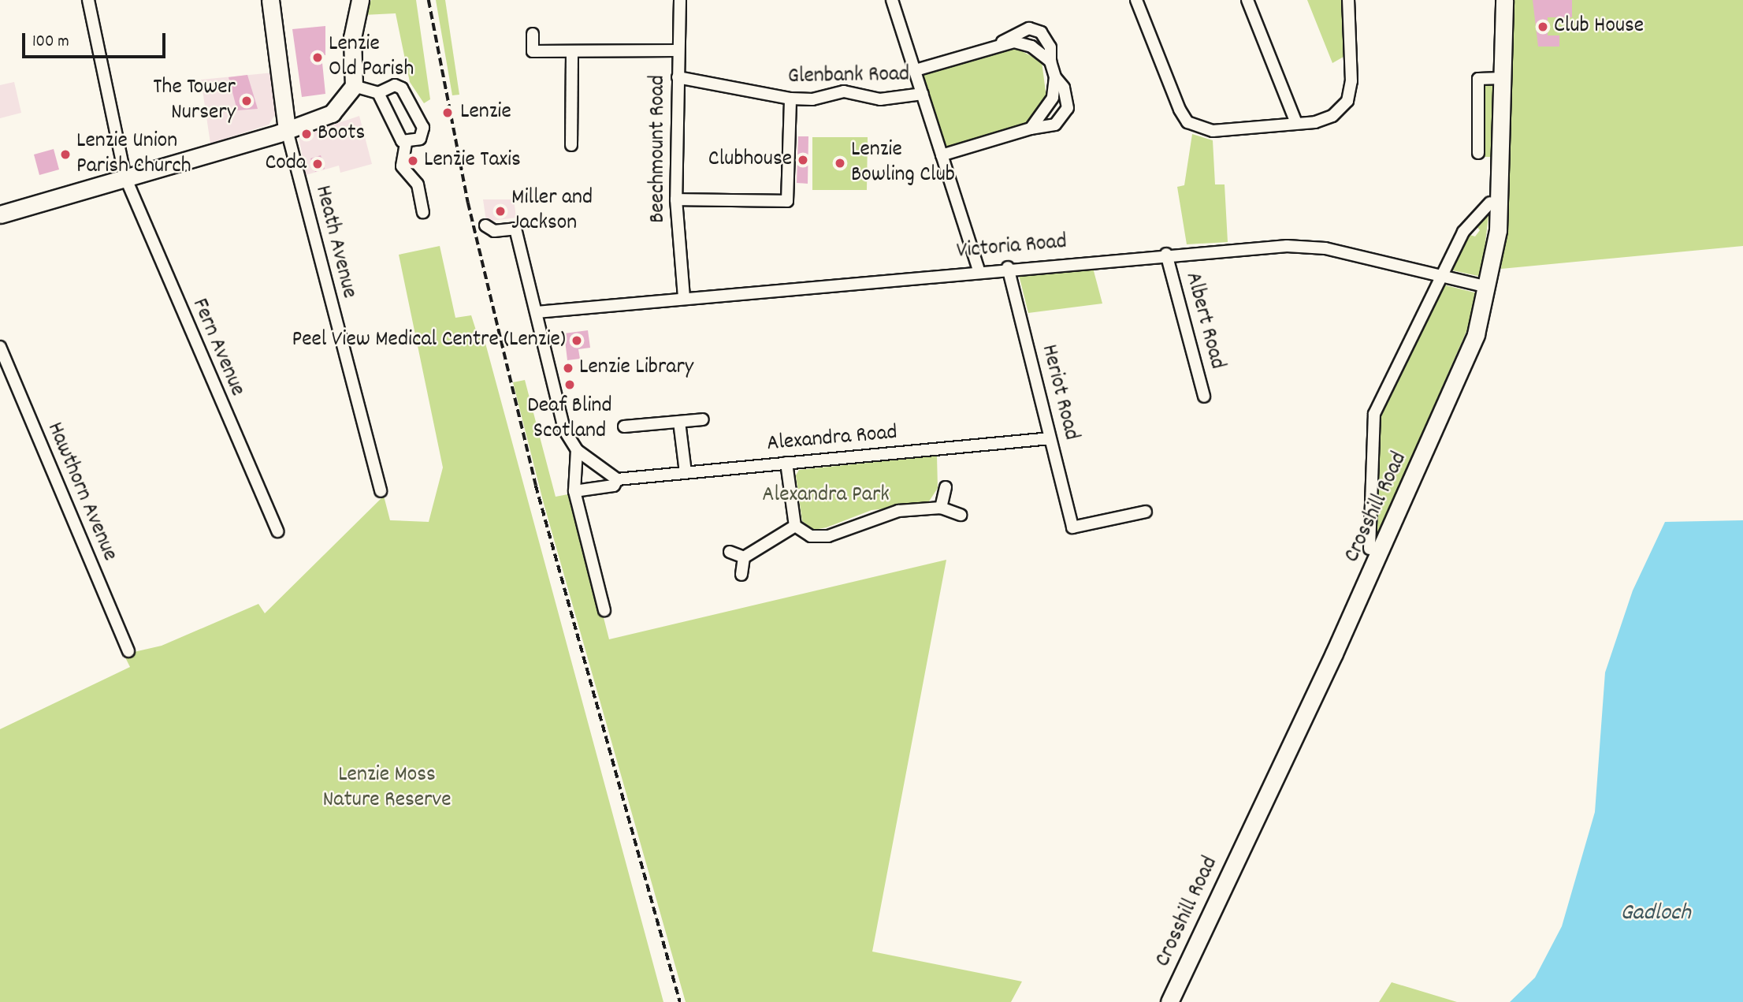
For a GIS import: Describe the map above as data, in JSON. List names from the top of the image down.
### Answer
{
  "streets": {
    "main road": ["Crosshill Road"],
    "street": [
      "Glenbank Road",
      "Beechmount Road",
      "Heath Avenue",
      "Victoria Road",
      "Albert Road",
      "Fern Avenue",
      "Heriot Road",
      "Alexandra Road",
      "Hawthorn Avenue"
    ]
  },
  "crossings": [
    ["Glenbank Road", "Beechmount Road"],
    ["Beechmount Road", "Victoria Road"],
    ["Victoria Road", "Albert Road"],
    ["Victoria Road", "Heriot Road"],
    ["Victoria Road", "Crosshill Road"],
    ["Heriot Road", "Alexandra Road"]
  ],
  "water": ["Gadloch"],
  "parks": ["Alexandra Park", "Lenzie Moss Nature Reserve"],
  "places": [
    "Club House",
    "Lenzie Old Parish",
    "The Tower Nursery",
    "Lenzie",
    "Boots",
    "Lenzie Union Parish Church",
    "Clubhouse",
    "Lenzie Taxis",
    "Lenzie Bowling Club",
    "Coda",
    "Miller and Jackson",
    "Peel View Medical Centre (Lenzie)",
    "Lenzie Library",
    "Deaf Blind Scotland"
  ],
  "scale_bar": "100 m"
}
